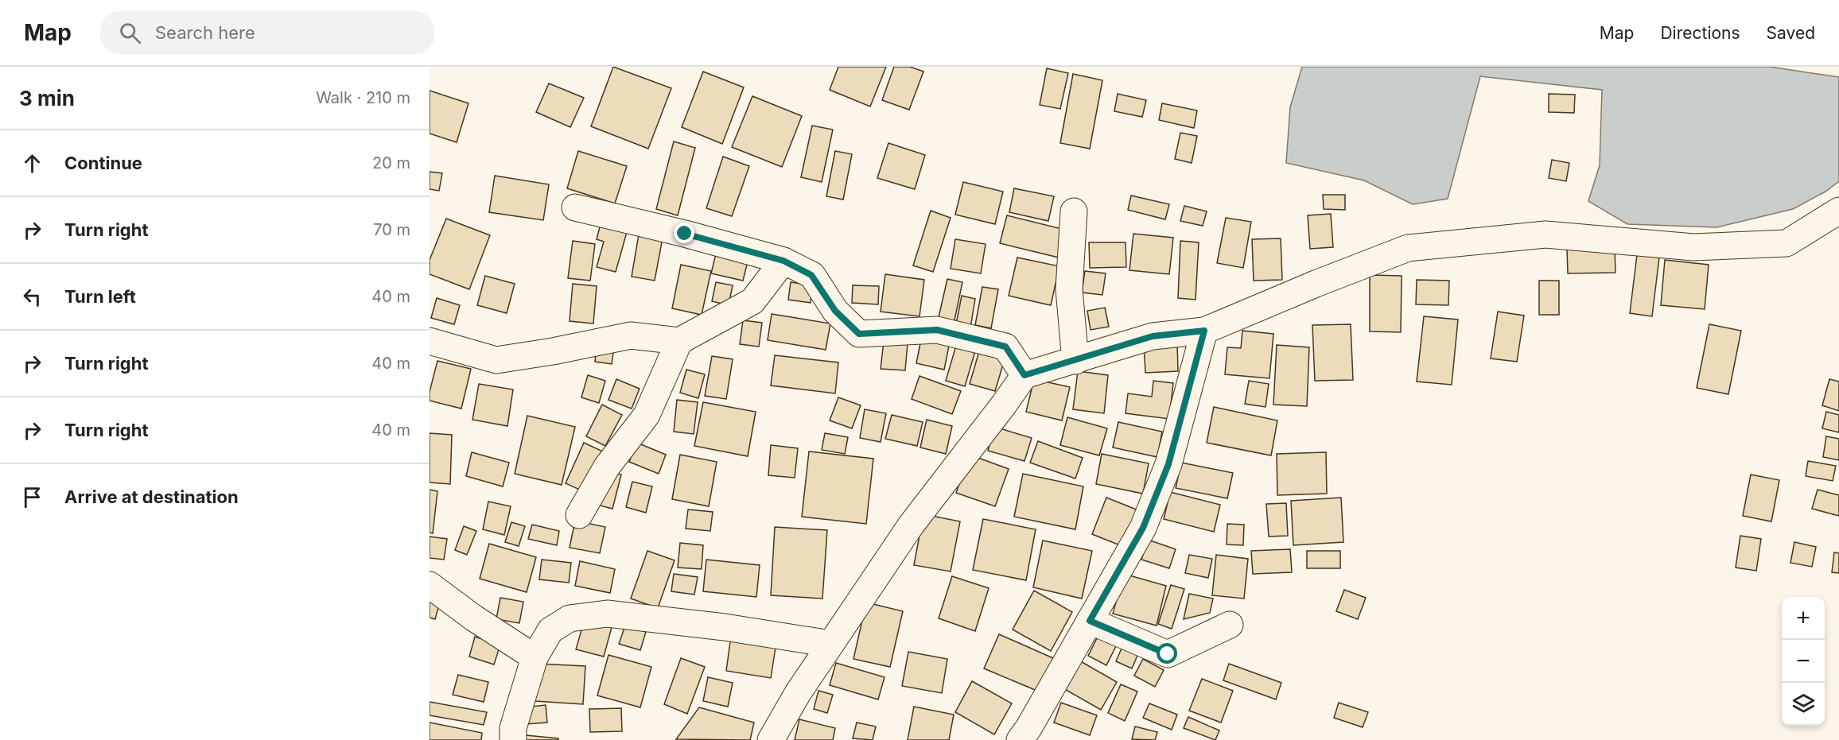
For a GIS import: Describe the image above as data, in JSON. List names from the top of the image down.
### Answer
{
  "page": {
    "header": "Map",
    "search": "Search here",
    "nav": ["Map", "Directions", "Saved"],
    "heading": ["3 min", "Walk · 210 m"],
    "list": [
      ["Continue", "20 m"],
      ["Turn right", "70 m"],
      ["Turn left", "40 m"],
      ["Turn right", "40 m"],
      ["Turn right", "40 m"],
      "Arrive at destination"
    ],
    "map_buttons": ["+", "−"]
  }
}
